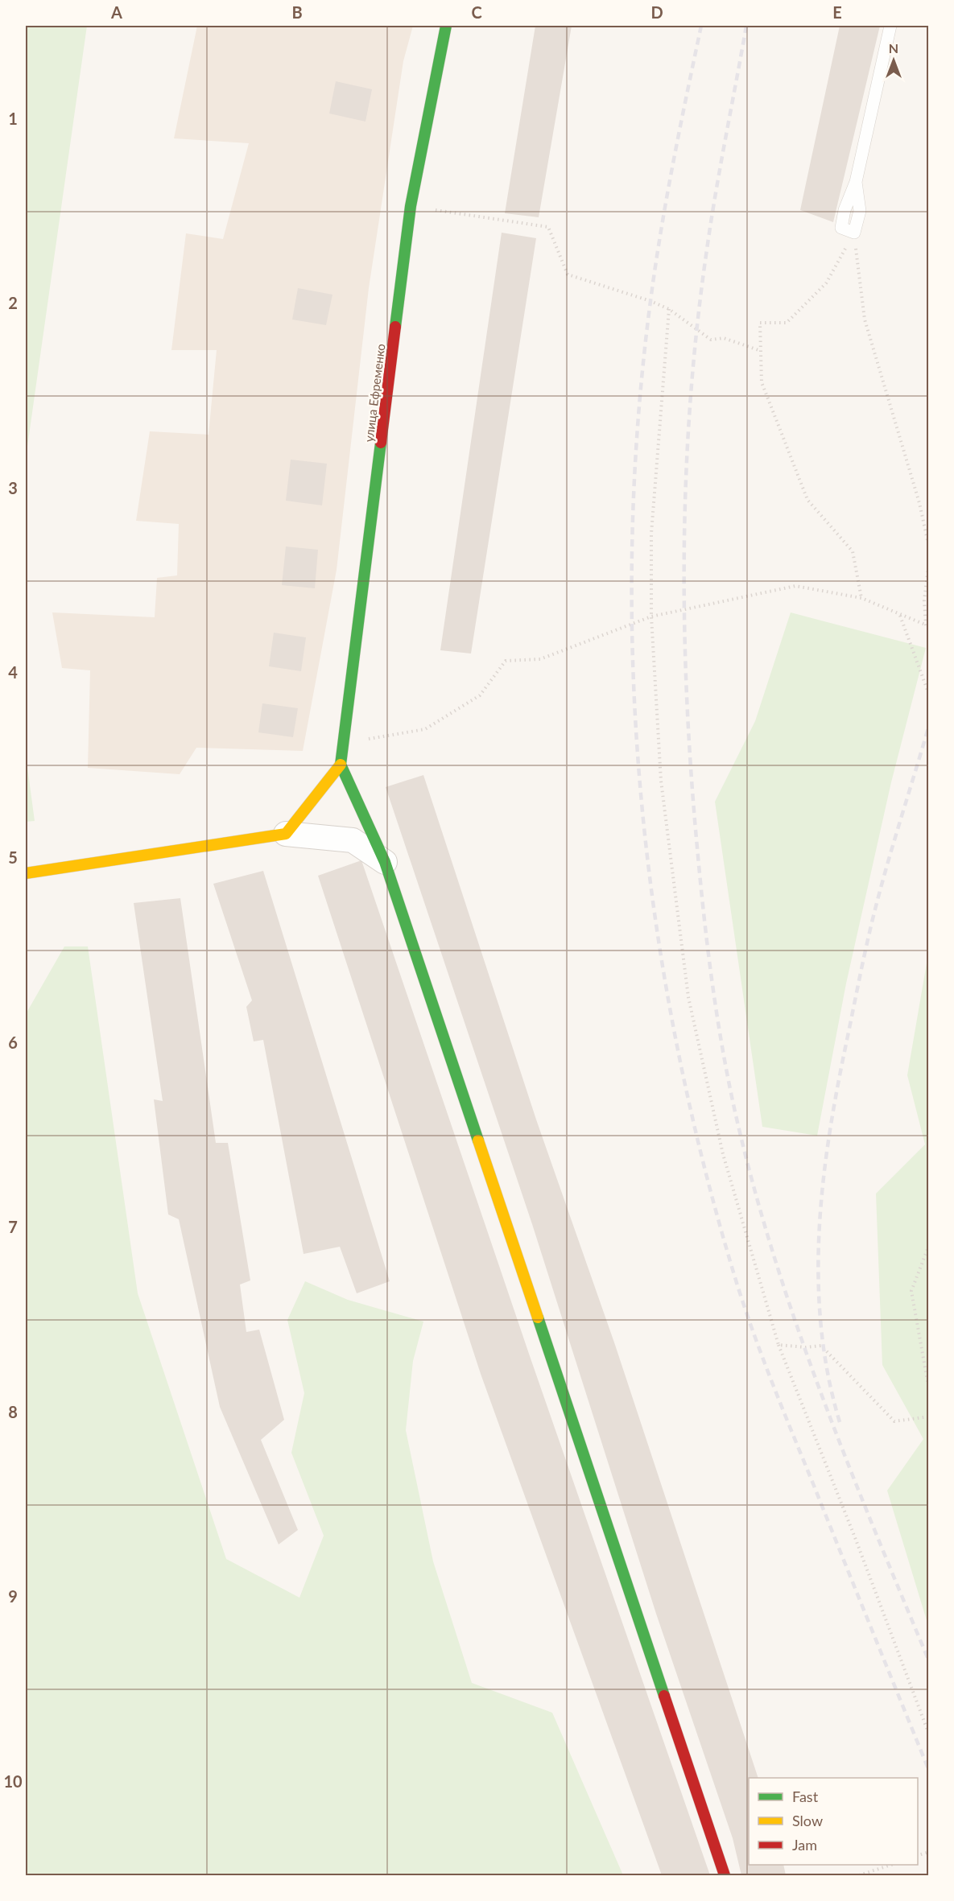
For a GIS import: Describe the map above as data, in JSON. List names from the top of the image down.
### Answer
{
  "streets": {
    "street": ["улица Ефременко"]
  },
  "legend": ["Fast", "Slow", "Jam"],
  "north": "top",
  "grid": {
    "columns": [
      "A",
      "B",
      "C",
      "D",
      "E"
    ],
    "rows": [
      "1",
      "2",
      "3",
      "4",
      "5",
      "6",
      "7",
      "8",
      "9",
      "10"
    ]
  }
}
